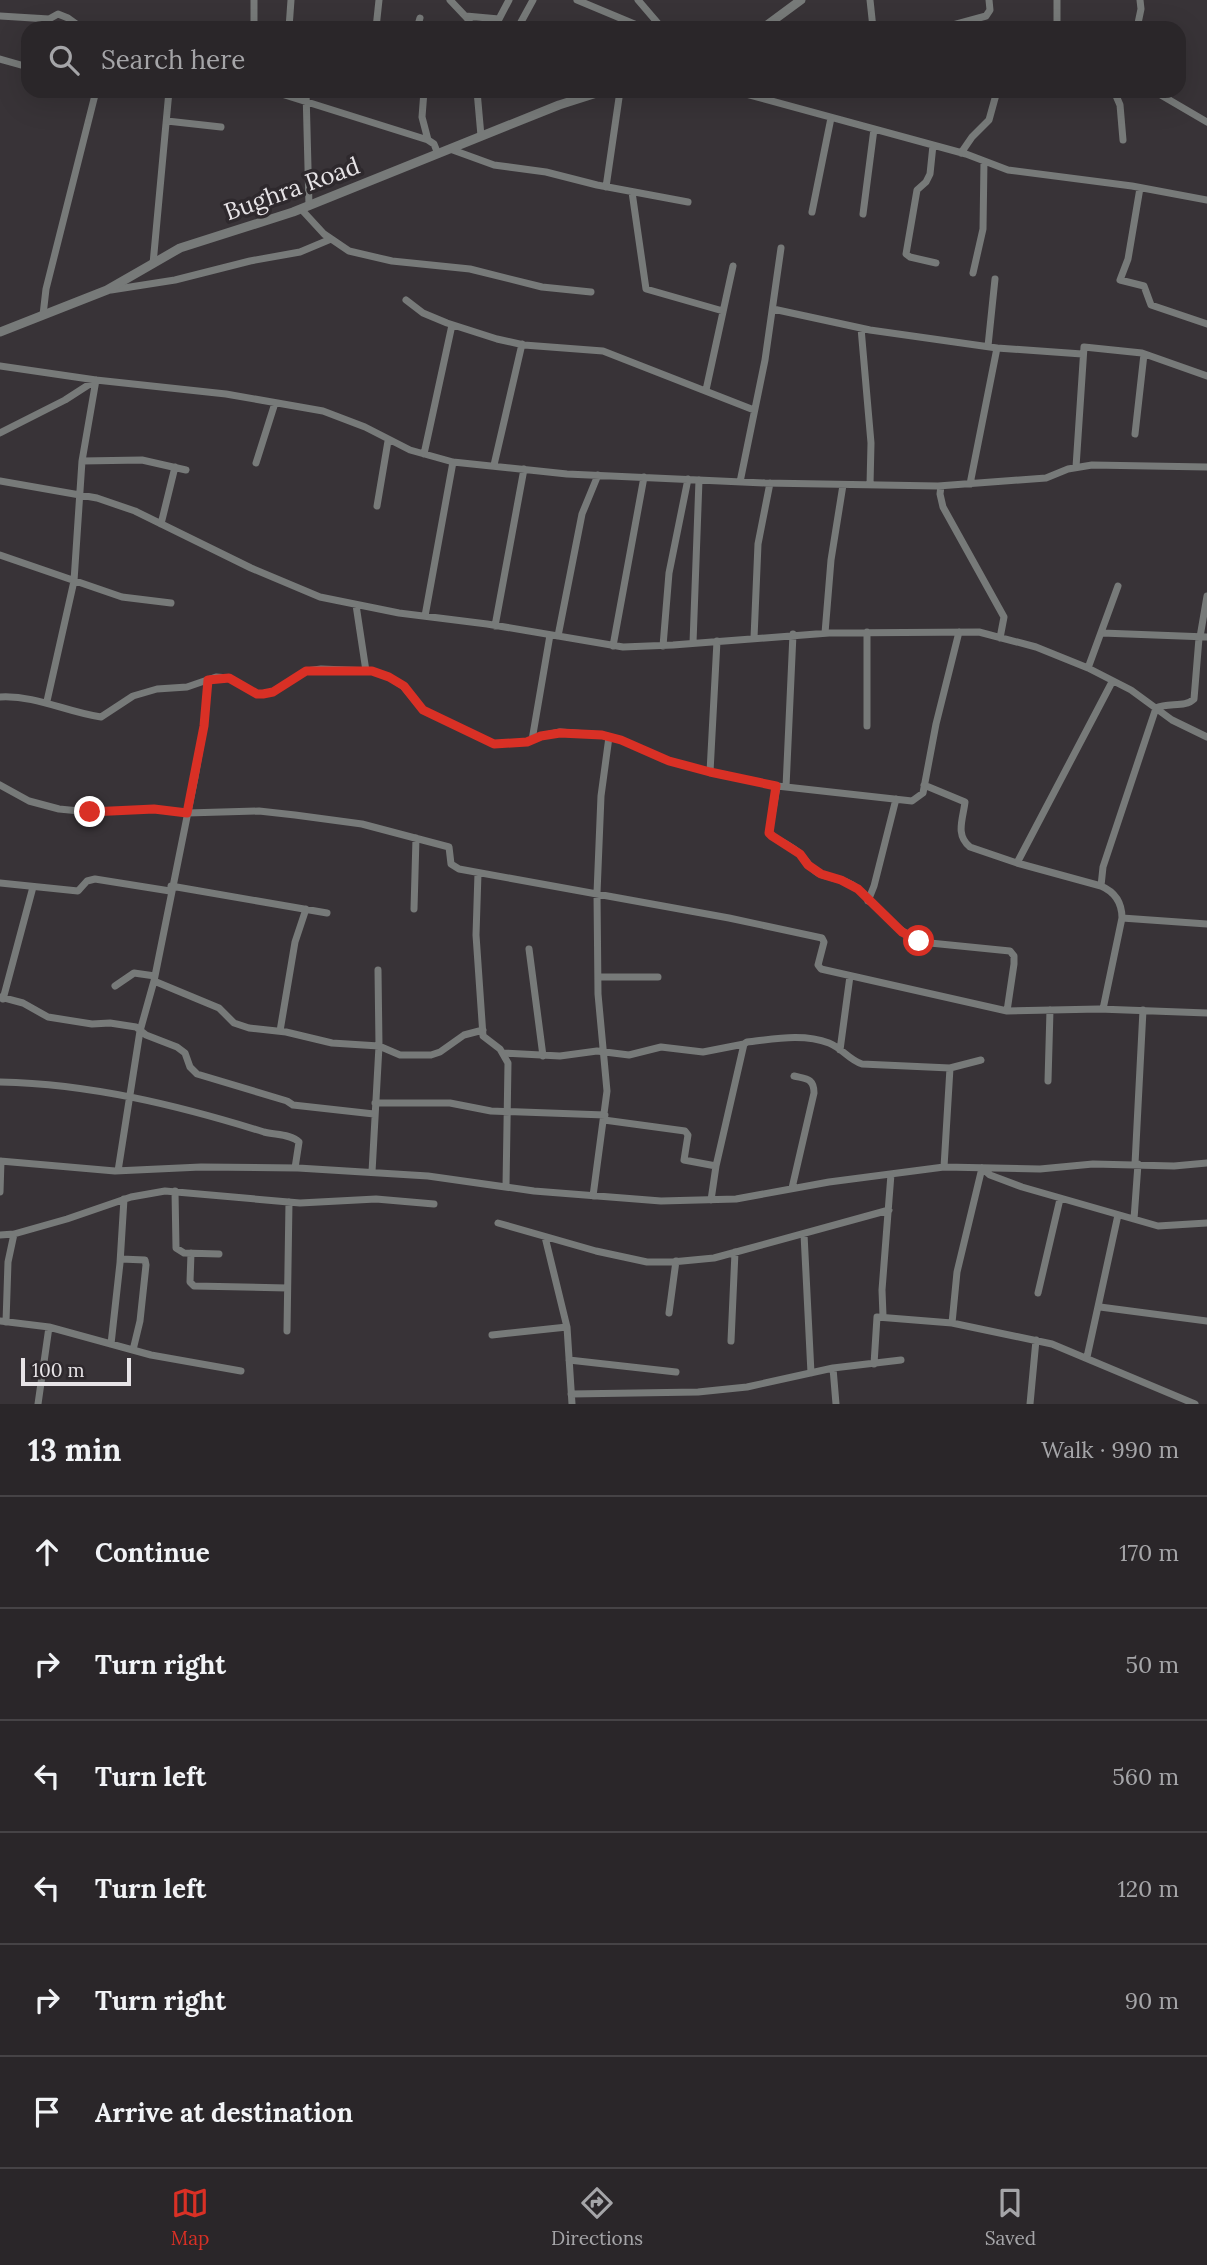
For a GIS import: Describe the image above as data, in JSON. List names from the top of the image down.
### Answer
{
  "streets": {
    "street": ["Bughra Road"]
  },
  "scale_bar": "100 m",
  "page": {
    "search": "Search here",
    "scale": "100 m",
    "heading": ["13 min", "Walk · 990 m"],
    "list": [
      ["Continue", "170 m"],
      ["Turn right", "50 m"],
      ["Turn left", "560 m"],
      ["Turn left", "120 m"],
      ["Turn right", "90 m"],
      "Arrive at destination"
    ],
    "nav": ["Map", "Directions", "Saved"]
  }
}
